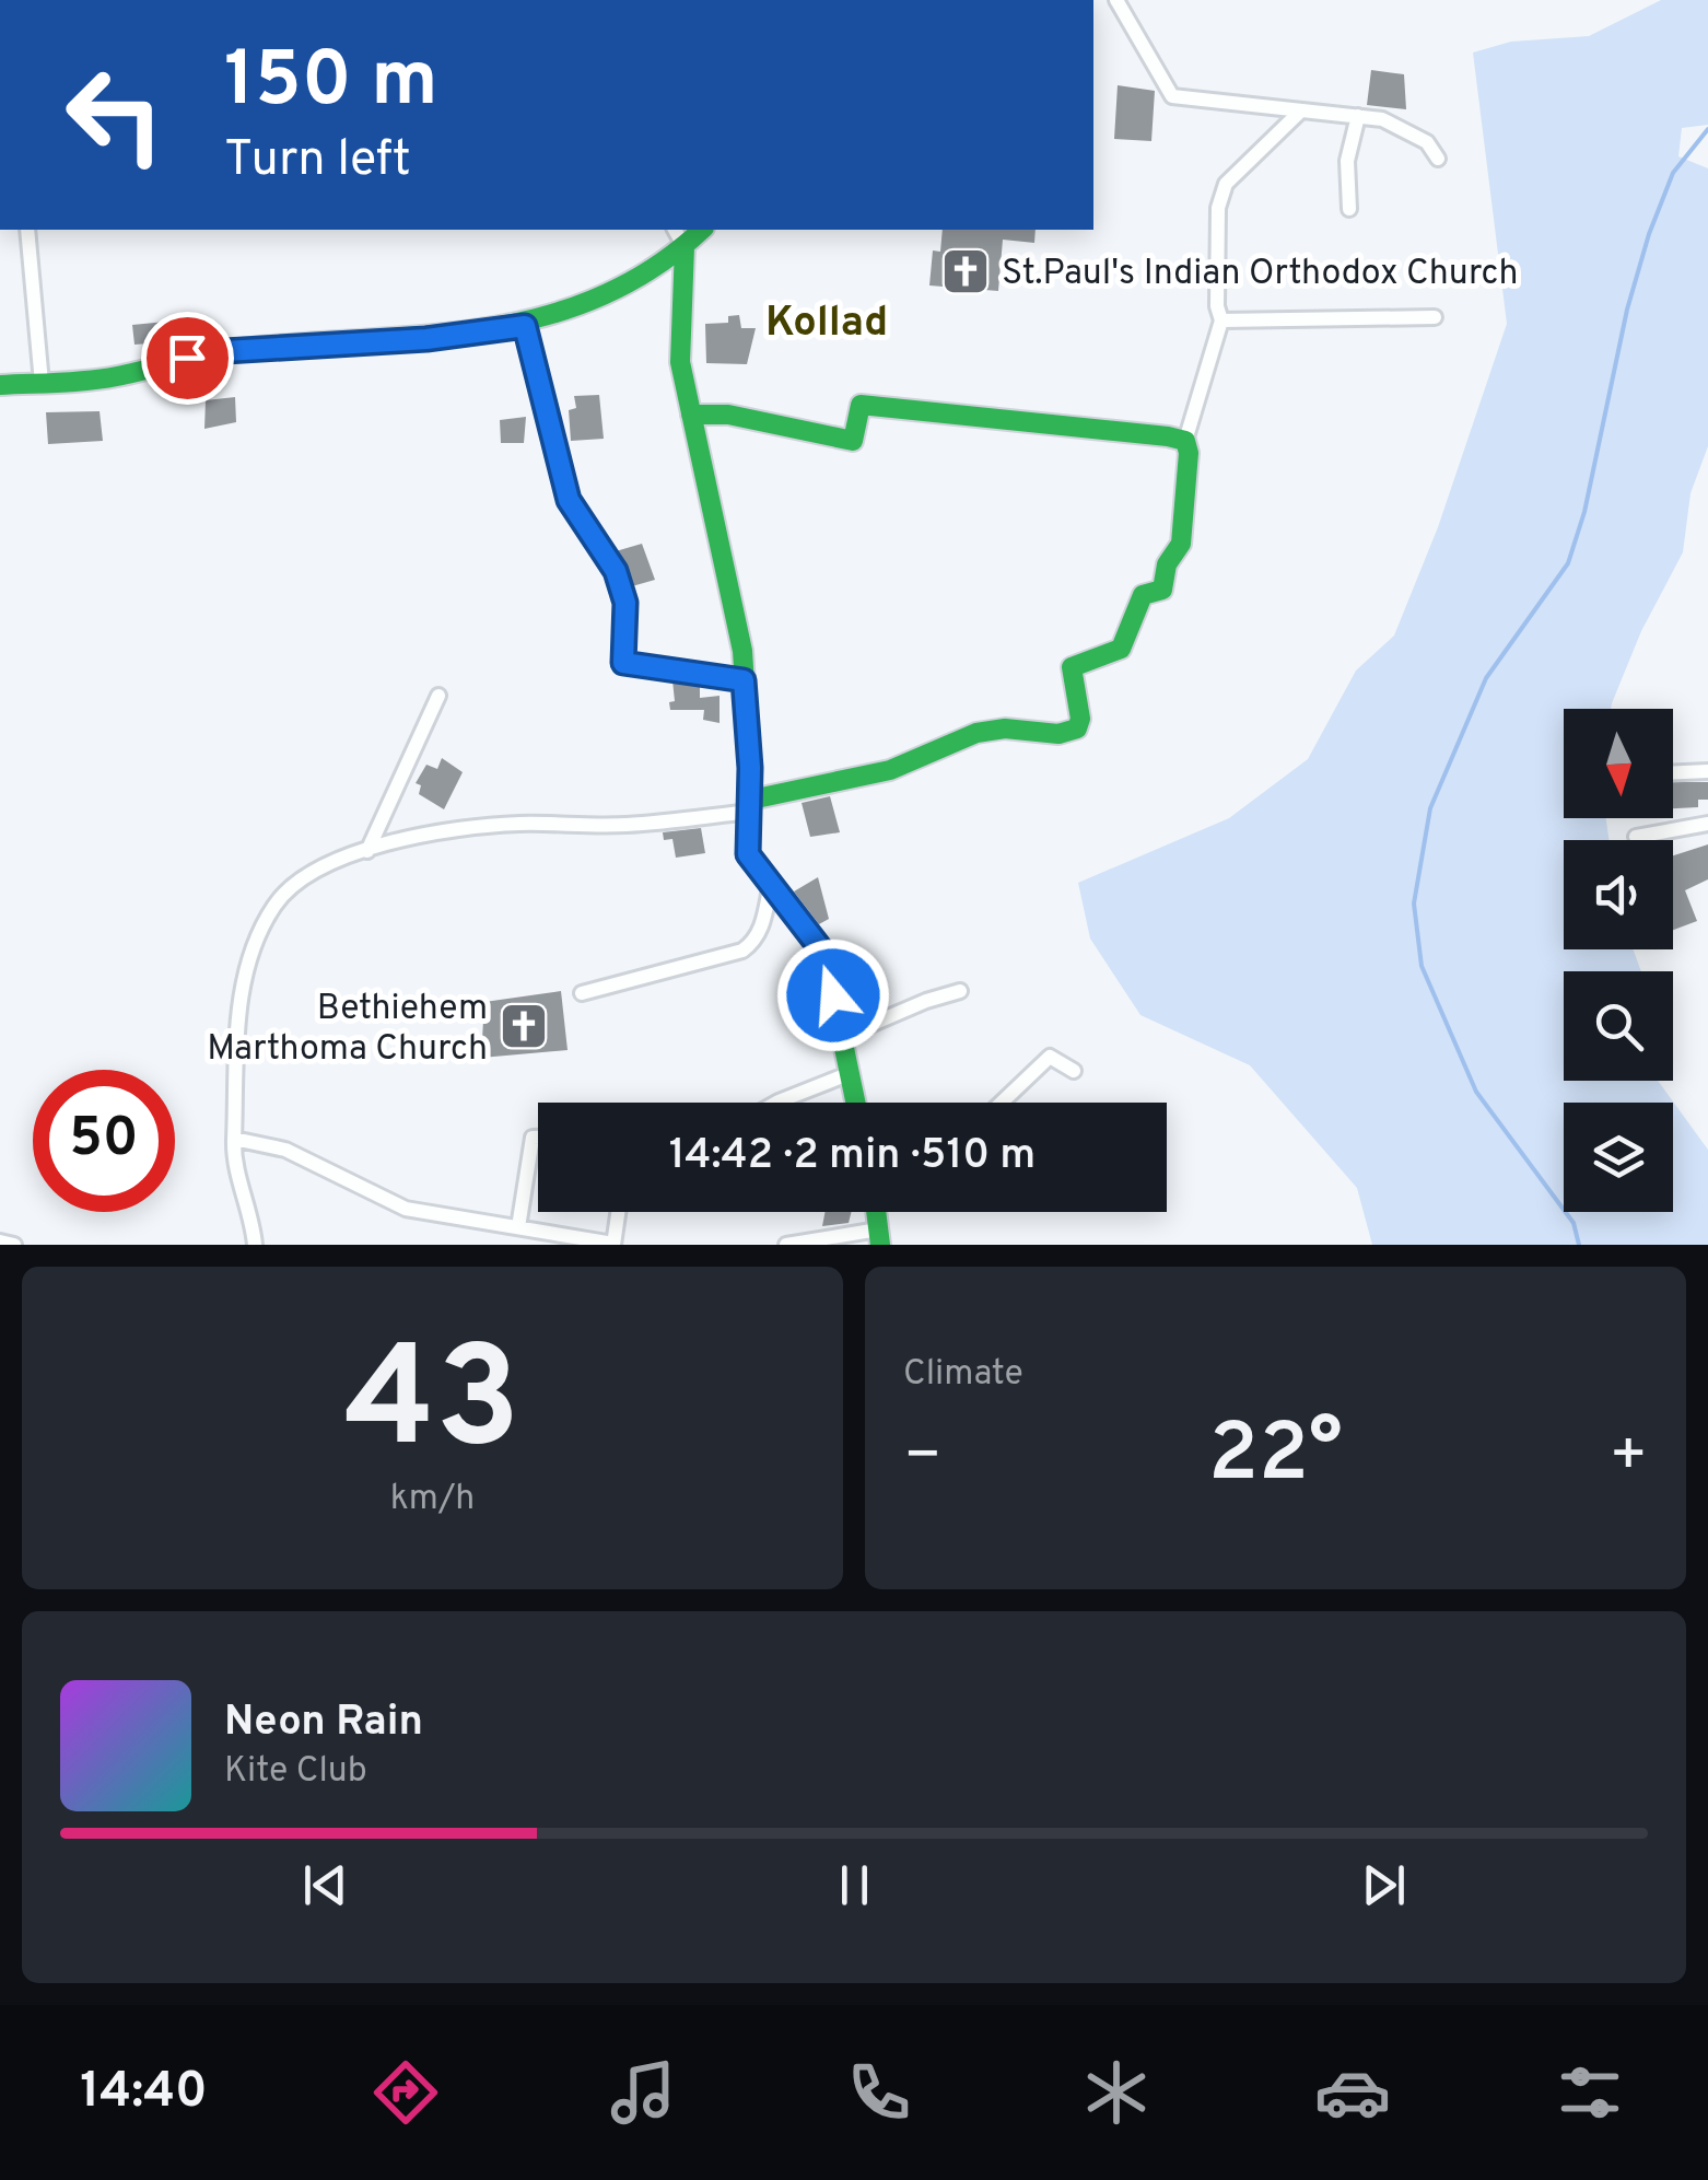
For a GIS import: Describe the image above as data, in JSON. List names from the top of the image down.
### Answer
{
  "districts": ["Kollad"],
  "places": {
    "church": ["St.Paul's Indian Orthodox Church", "Bethiehem Marthoma Church"]
  },
  "north": "bottom",
  "page": {
    "turn": ["150 m", "Turn left"],
    "limit": "50",
    "trip": "14:42 · 2 min · 510 m",
    "tile": [
      ["43", "km/h"],
      "Climate"
    ],
    "heat": ["−", "22°", "+"],
    "song": ["Neon Rain", "Kite Club"],
    "tabs": "14:40"
  }
}
